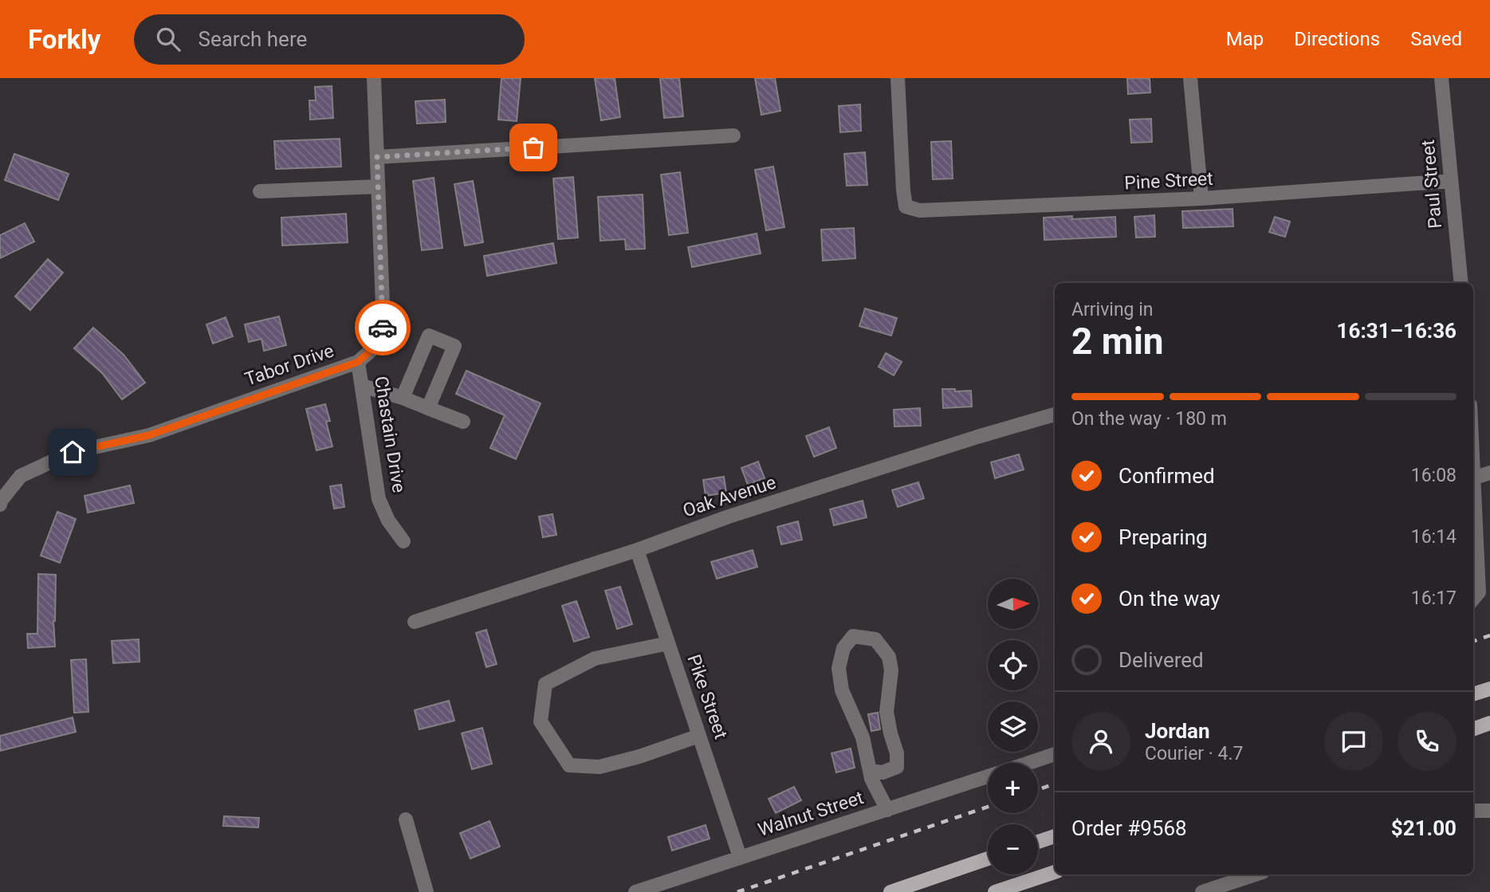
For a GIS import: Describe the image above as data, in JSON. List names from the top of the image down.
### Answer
{
  "streets": {
    "street": [
      "Pine Street",
      "Paul Street",
      "Tabor Drive",
      "Chastain Drive",
      "Oak Avenue",
      "Pike Street",
      "Walnut Street"
    ]
  },
  "crossings": [
    ["Pine Street", "Paul Street"],
    ["Tabor Drive", "Chastain Drive"],
    ["Oak Avenue", "Pike Street"],
    ["Pike Street", "Walnut Street"]
  ],
  "north": "right",
  "page": {
    "header": "Forkly",
    "search": "Search here",
    "nav": ["Map", "Directions", "Saved"],
    "heading": ["2 min", "Arriving in", "16:31–16:36"],
    "panel": [
      "Jordan",
      "Courier · 4.7",
      "Order #9568",
      "$21.00"
    ],
    "bar": "On the way · 180 m",
    "list": [
      ["Confirmed", "16:08"],
      ["Preparing", "16:14"],
      ["On the way", "16:17"],
      "Delivered"
    ],
    "map_buttons": ["+", "−"]
  }
}
